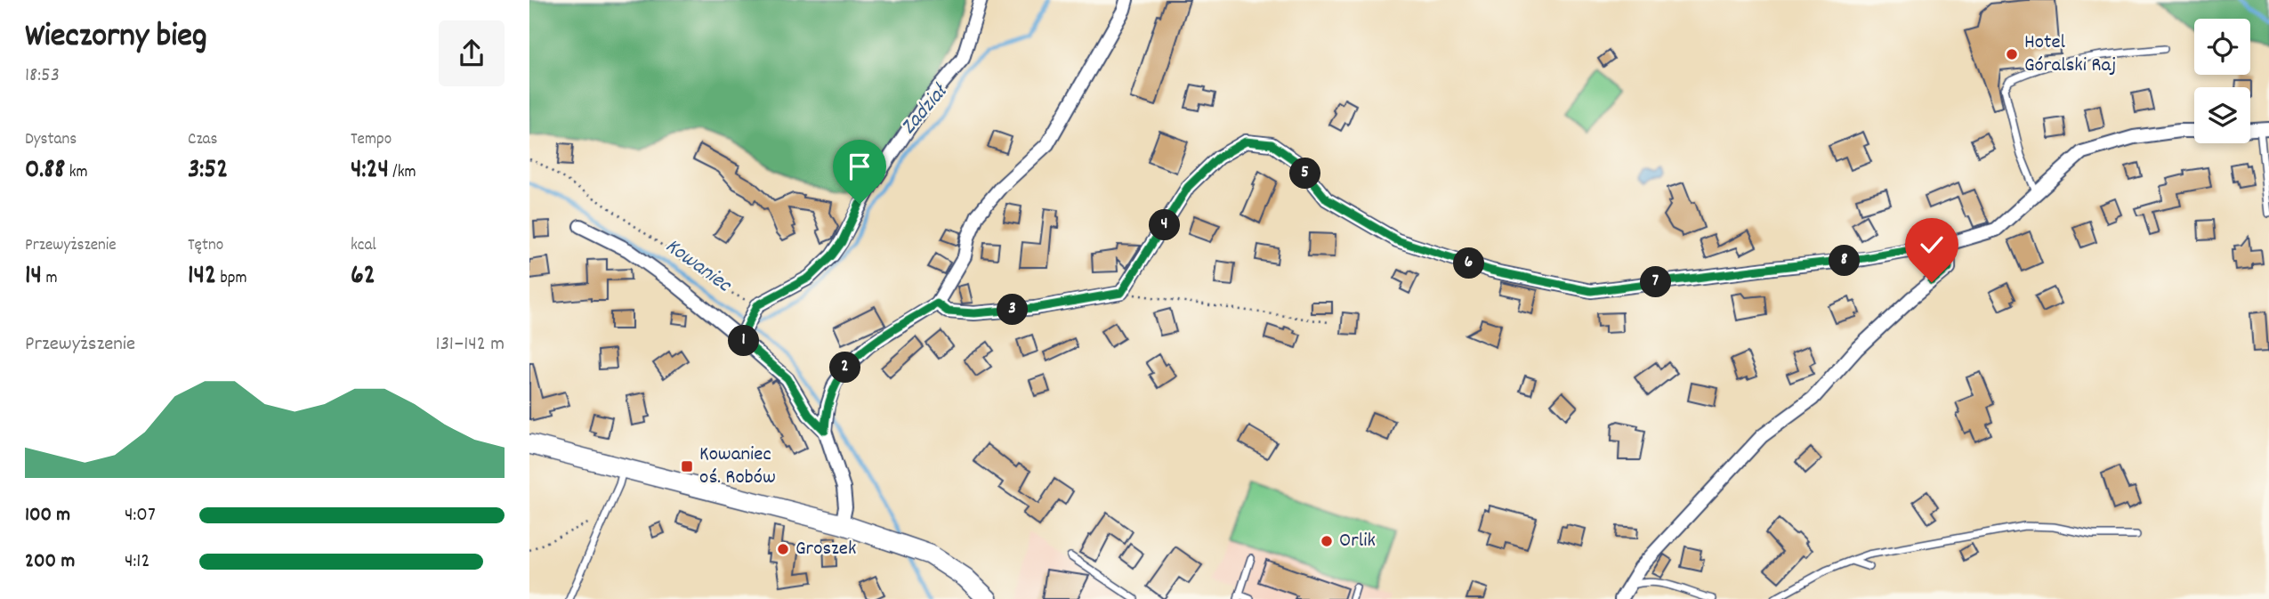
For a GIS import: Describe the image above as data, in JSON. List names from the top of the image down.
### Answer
{
  "water": ["Zadział", "Kowaniec"],
  "places": {
    "other": ["Hotel Góralski Raj", "Orlik", "Groszek"],
    "transit": ["Kowaniec oś. Robów"]
  },
  "page": {
    "heading": ["Wieczorny bieg", "18:53"],
    "stats": [
      ["Dystans", "0.88 km"],
      ["Czas", "3:52"],
      ["Tempo", "4:24 /km"],
      ["Przewyższenie", "14 m"],
      ["Tętno", "142 bpm"],
      ["kcal", "62"]
    ],
    "pins": [
      "5",
      "4",
      "8",
      "6",
      "7",
      "3",
      "1",
      "2"
    ],
    "chart": ["Przewyższenie", "131–142 m"],
    "list": [
      {
        "name": "100 m",
        "note": "4:07"
      },
      {
        "name": "200 m",
        "note": "4:12"
      }
    ]
  }
}
